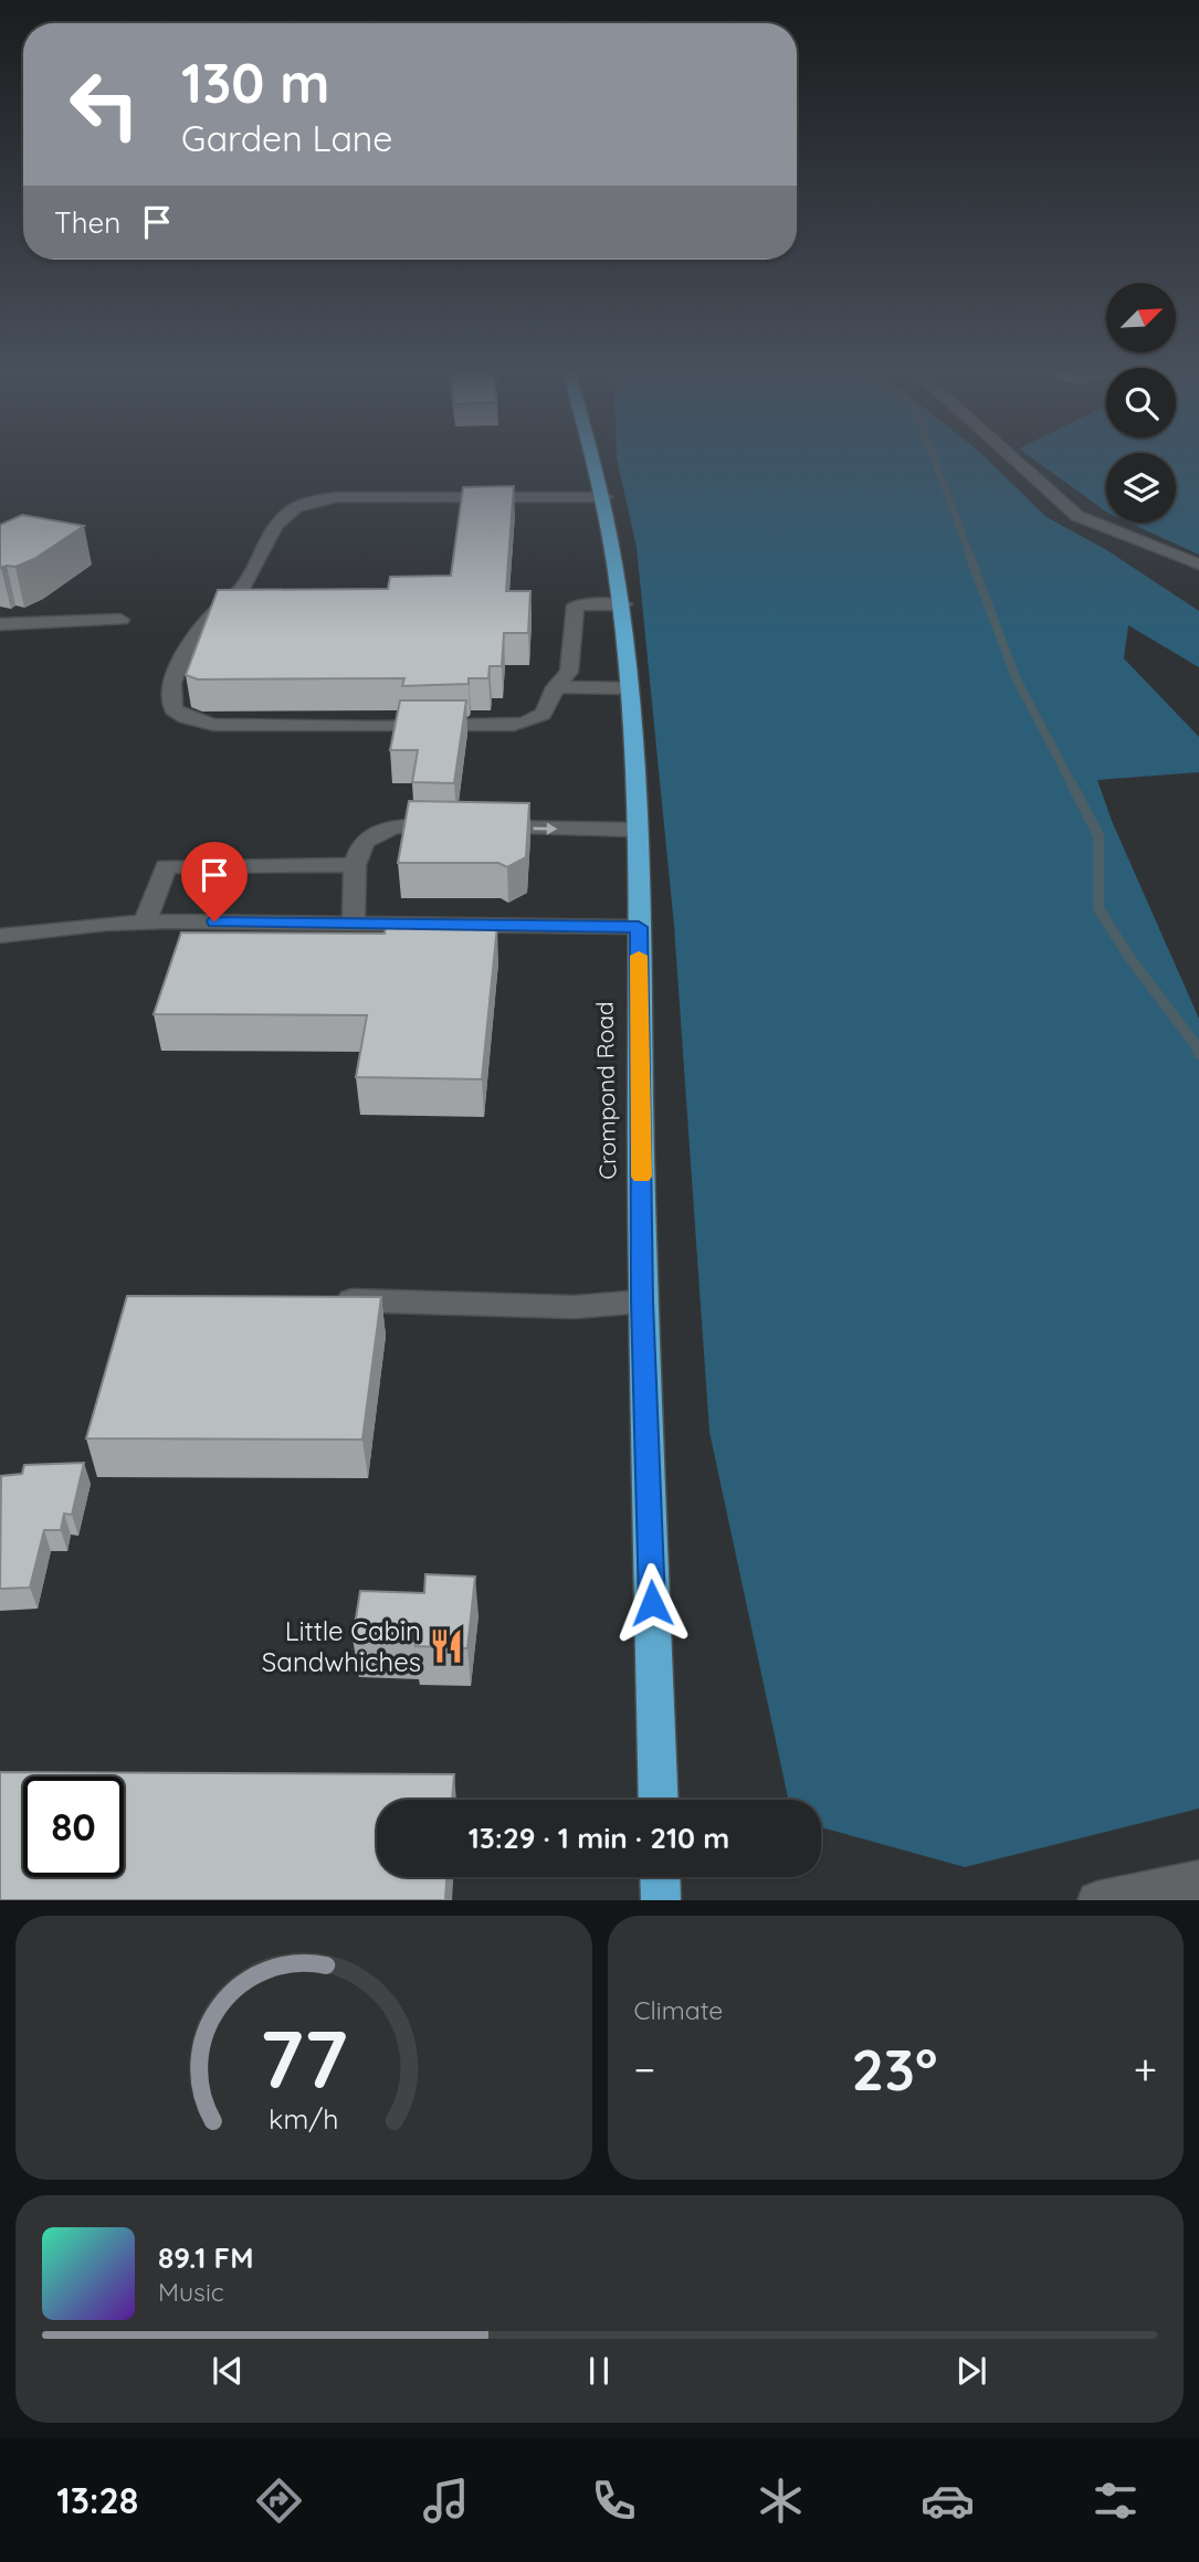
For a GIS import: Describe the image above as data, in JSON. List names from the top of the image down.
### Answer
{
  "streets": {
    "highway": ["Crompond Road"]
  },
  "places": {
    "restaurant": ["Little Cabin Sandwhiches"]
  },
  "north": "top right",
  "page": {
    "turn": ["130 m", "Garden Lane"],
    "then": "Then",
    "limit": "80",
    "trip": "13:29 · 1 min · 210 m",
    "tile": "Climate",
    "heat": ["−", "23°", "+"],
    "song": ["89.1 FM", "Music"],
    "tabs": "13:28",
    "gauge": ["77", "km/h"]
  }
}
